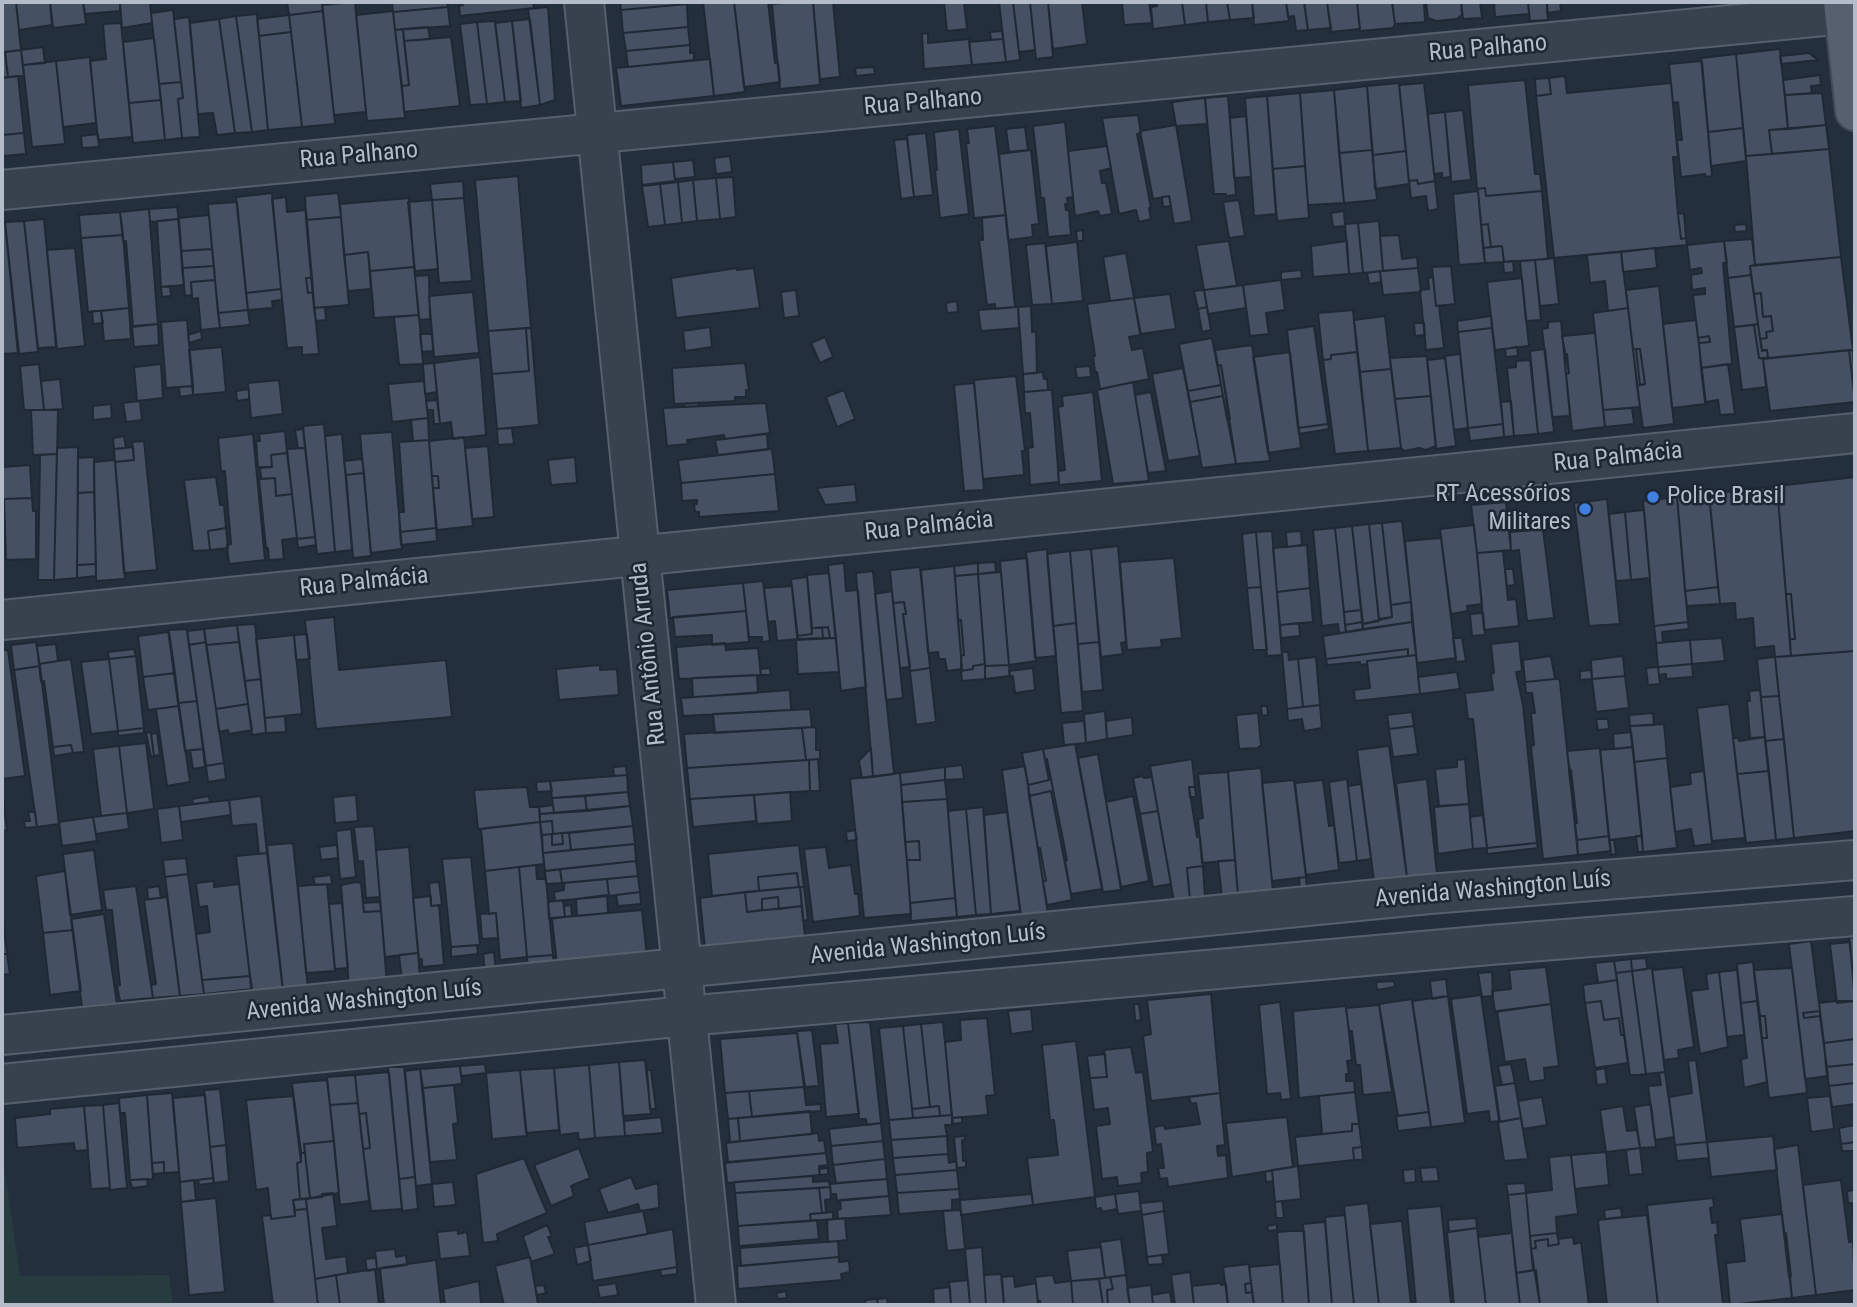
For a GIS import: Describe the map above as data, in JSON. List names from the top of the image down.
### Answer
{
  "streets": {
    "street": [
      "Rua Palhano",
      "Rua Palmácia",
      "Rua Antônio Arruda",
      "Avenida Washington Luís"
    ]
  },
  "crossings": [
    ["Rua Palhano", "Rua Antônio Arruda"],
    ["Rua Palmácia", "Rua Antônio Arruda"],
    ["Rua Antônio Arruda", "Avenida Washington Luís"]
  ],
  "places": ["Police Brasil", "RT Acessórios Militares"]
}
